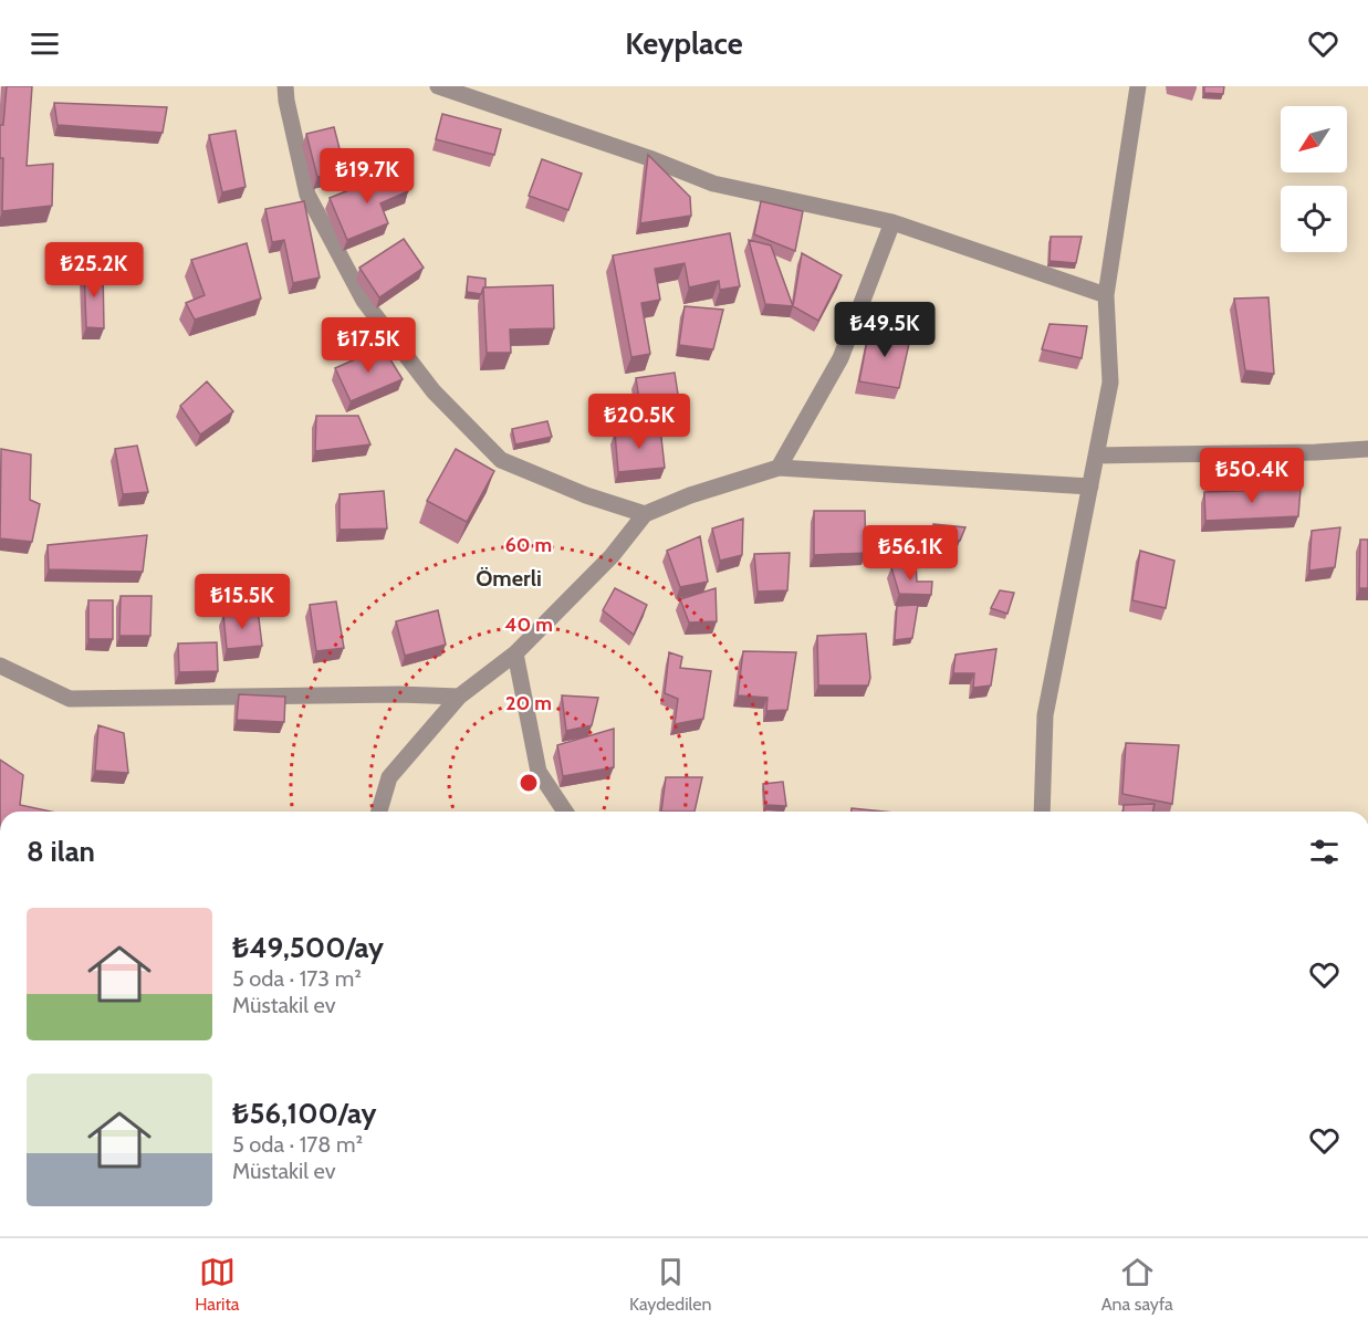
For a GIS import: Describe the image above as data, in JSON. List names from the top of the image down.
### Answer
{
  "districts": ["Ömerli"],
  "north": "bottom left",
  "page": {
    "header": "Keyplace",
    "price": [
      "₺19.7K",
      "₺25.2K",
      "₺49.5K",
      "₺17.5K",
      "₺20.5K",
      "₺50.4K",
      "₺56.1K",
      "₺15.5K"
    ],
    "heading": "8 ilan",
    "list": [
      {
        "name": "₺49,500/ay",
        "note": "5 oda · 173 m² · Müstakil ev"
      },
      {
        "name": "₺56,100/ay",
        "note": "5 oda · 178 m² · Müstakil ev"
      }
    ],
    "tabs": ["Harita", "Kaydedilen", "Ana sayfa"]
  },
  "rings": ["60 m", "40 m", "20 m"]
}
